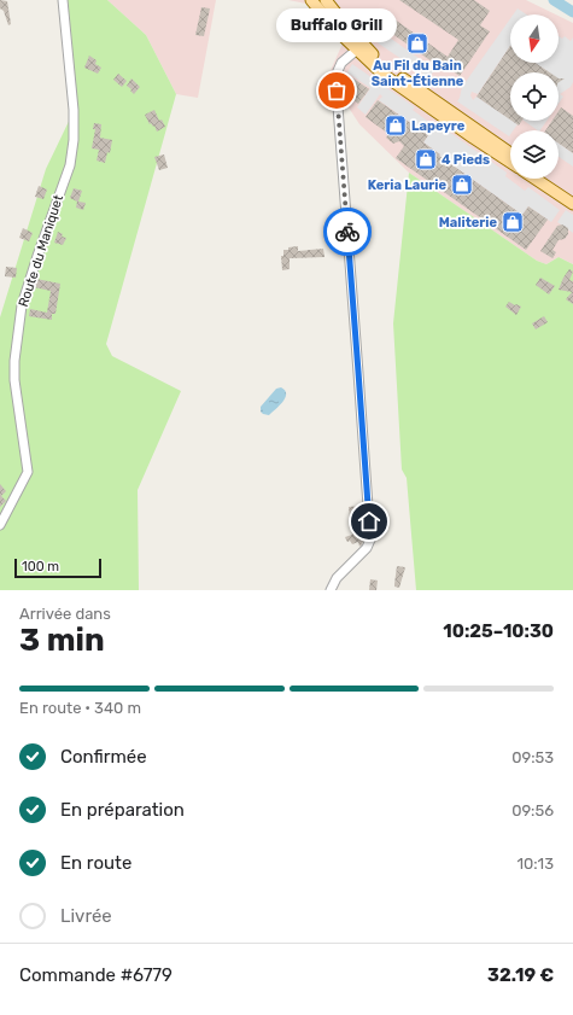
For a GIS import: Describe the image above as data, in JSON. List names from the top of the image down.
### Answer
{
  "streets": {
    "street": ["Route du Maniquet"]
  },
  "places": {
    "shop": [
      "Au Fil du Bain Saint-Étienne",
      "Lapeyre",
      "4 Pieds",
      "Keria Laurie",
      "Maliterie"
    ],
    "other": ["Buffalo Grill"]
  },
  "scale_bar": "100 m",
  "north": "bottom",
  "page": {
    "bubble": "Buffalo Grill",
    "scale": "100 m",
    "heading": ["3 min", "Arrivée dans", "10:25–10:30"],
    "panel": ["Commande #6779", "32.19 €"],
    "bar": "En route · 340 m",
    "list": [
      ["Confirmée", "09:53"],
      ["En préparation", "09:56"],
      ["En route", "10:13"],
      "Livrée"
    ]
  }
}
